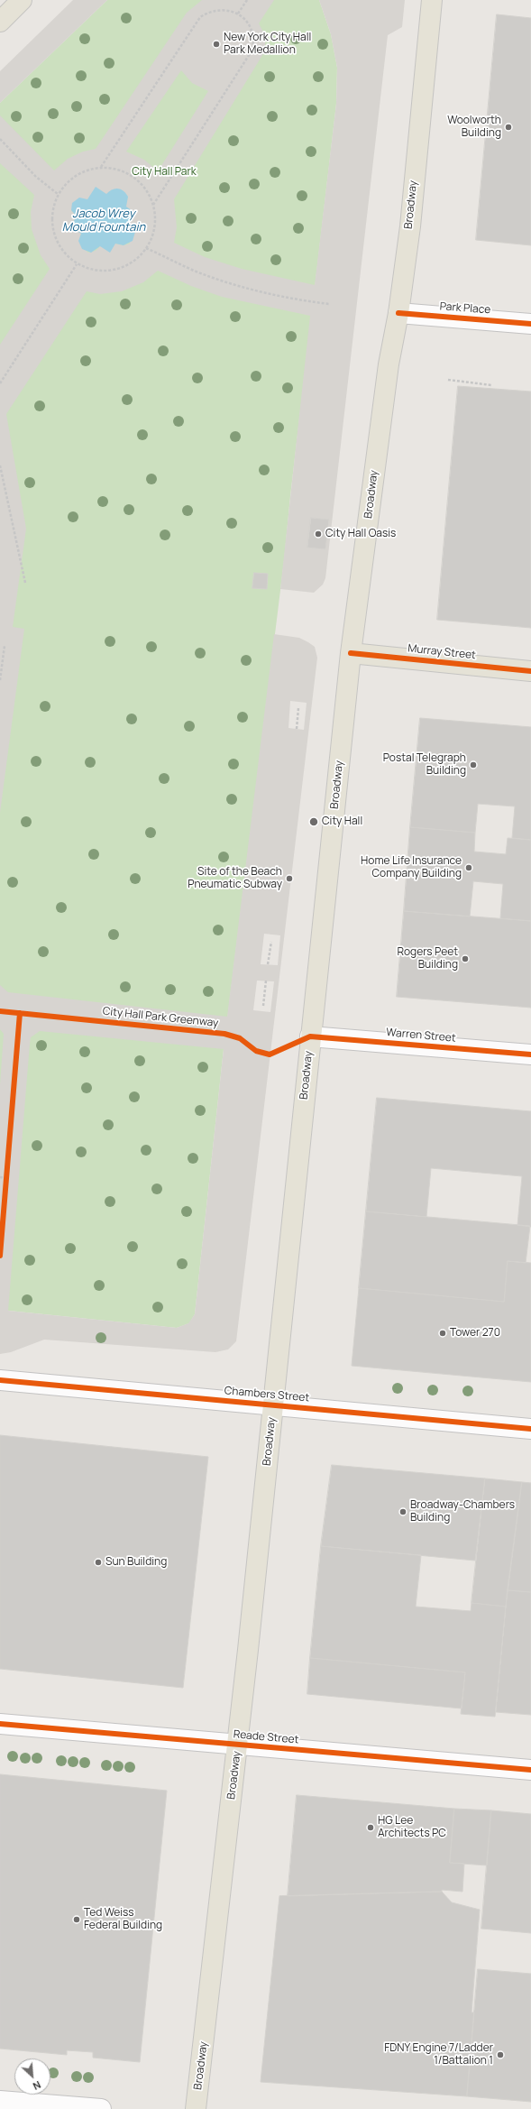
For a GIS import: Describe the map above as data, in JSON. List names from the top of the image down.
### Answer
{
  "streets": {
    "main road": ["Broadway", "Murray Street"],
    "street": [
      "Park Place",
      "Warren Street",
      "Chambers Street",
      "Reade Street"
    ],
    "cycle path": ["City Hall Park Greenway"]
  },
  "crossings": [
    ["Broadway", "Park Place"],
    ["Broadway", "Murray Street"],
    ["Broadway", "Warren Street"],
    ["Broadway", "Chambers Street"],
    ["Broadway", "Reade Street"]
  ],
  "water": ["Jacob Wrey Mould Fountain"],
  "parks": ["City Hall Park"],
  "places": [
    "New York City Hall Park Medallion",
    "Woolworth Building",
    "City Hall Oasis",
    "Postal Telegraph Building",
    "City Hall",
    "Home Life Insurance Company Building",
    "Site of the Beach Pneumatic Subway",
    "Rogers Peet Building",
    "Tower 270",
    "Broadway-Chambers Building",
    "Sun Building",
    "HG Lee Architects PC",
    "Ted Weiss Federal Building",
    "FDNY Engine 7/Ladder 1/Battalion 1"
  ],
  "north": "bottom right"
}
